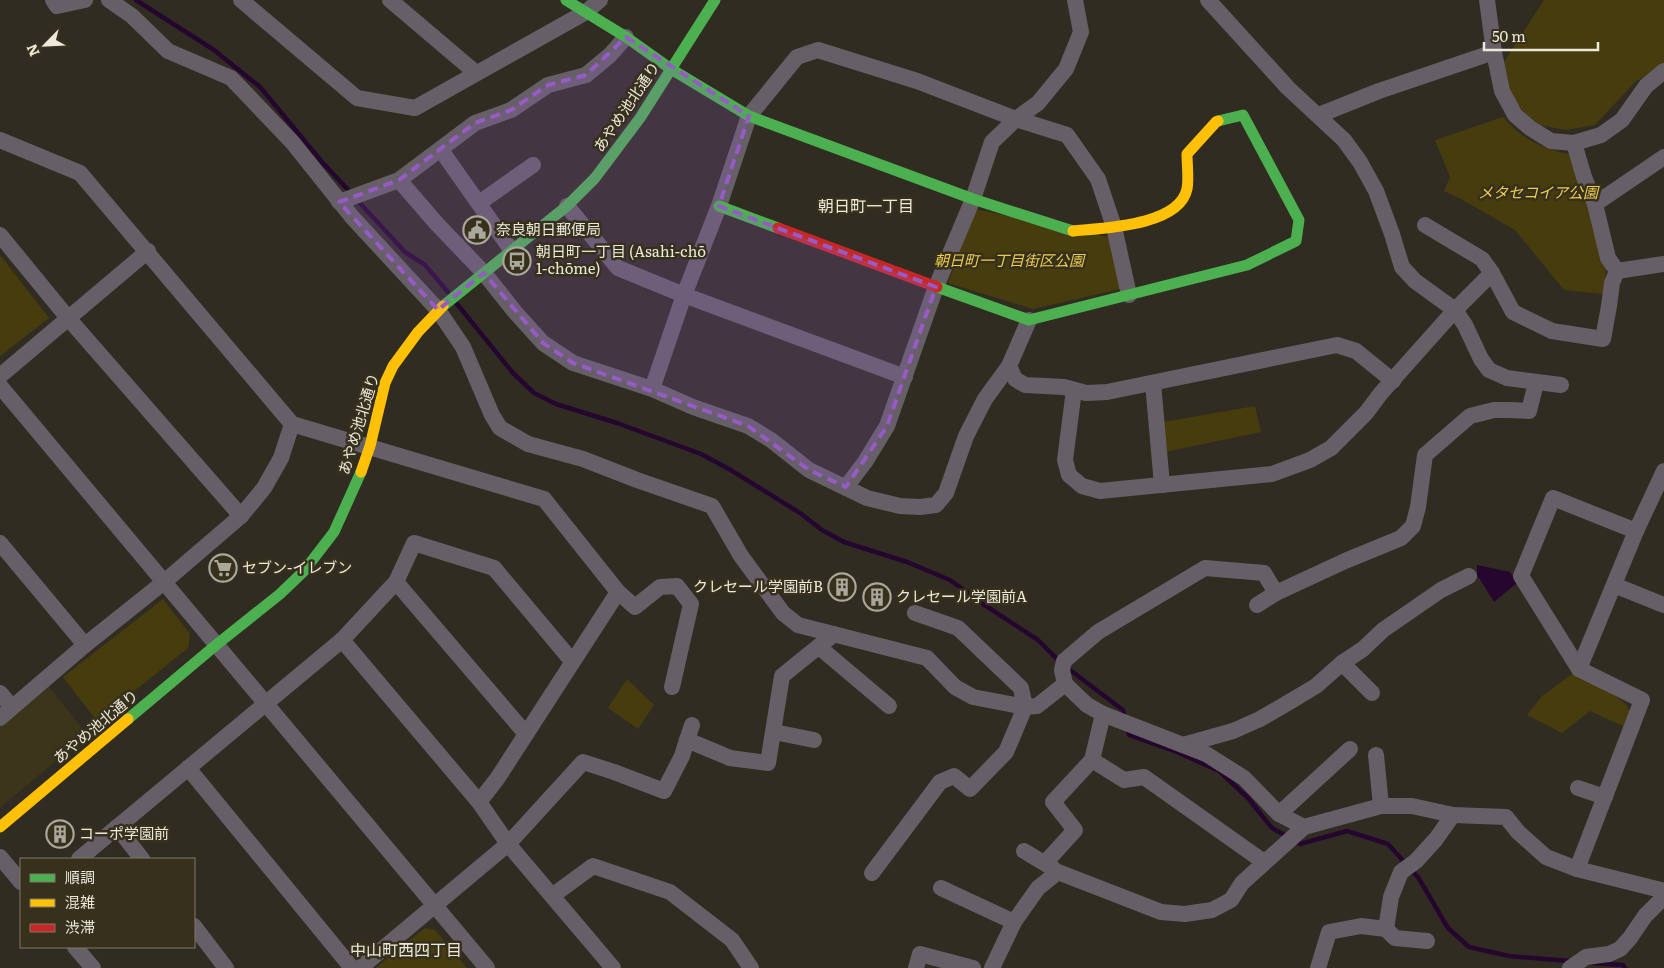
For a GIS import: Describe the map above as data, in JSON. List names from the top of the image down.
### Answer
{
  "streets": {
    "street": ["あやめ池北通り"]
  },
  "districts": ["朝日町一丁目", "中山町西四丁目"],
  "parks": ["メタセコイア公園", "朝日町一丁目街区公園"],
  "places": {
    "public building": ["奈良朝日郵便局"],
    "bus stop": ["朝日町一丁目 (Asahi-chō 1-chōme)"],
    "supermarket": ["セブン-イレブン"],
    "building": ["クレセール学園前B", "クレセール学園前A", "コーポ学園前"]
  },
  "legend": ["順調", "混雑", "渋滞"],
  "scale_bar": "50 m",
  "north": "bottom left"
}
